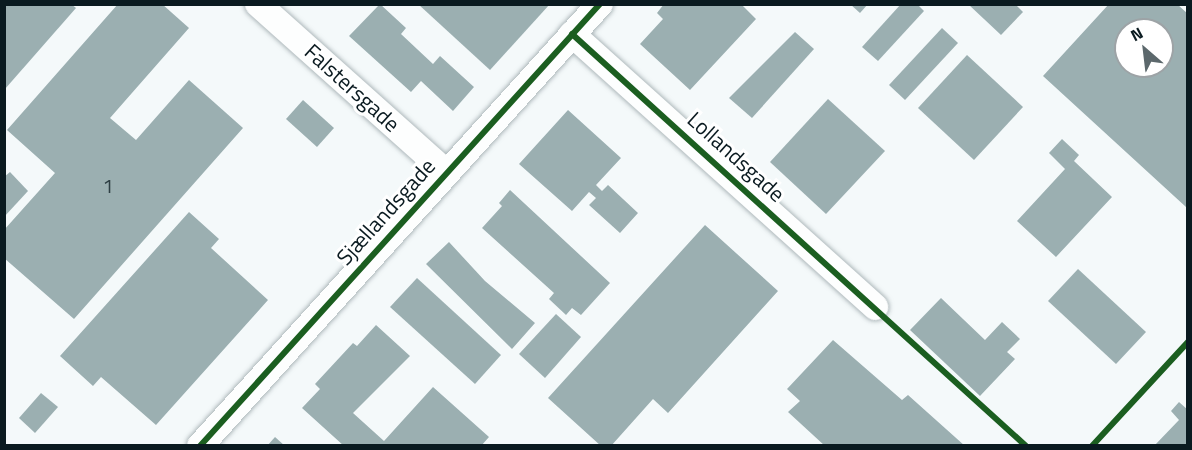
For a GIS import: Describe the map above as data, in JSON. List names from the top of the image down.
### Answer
{
  "streets": {
    "street": ["Falstersgade", "Lollandsgade", "Sjællandsgade"]
  },
  "crossings": [
    ["Falstersgade", "Sjællandsgade"],
    ["Lollandsgade", "Sjællandsgade"]
  ],
  "house_numbers": ["1"],
  "north": "top left"
}
